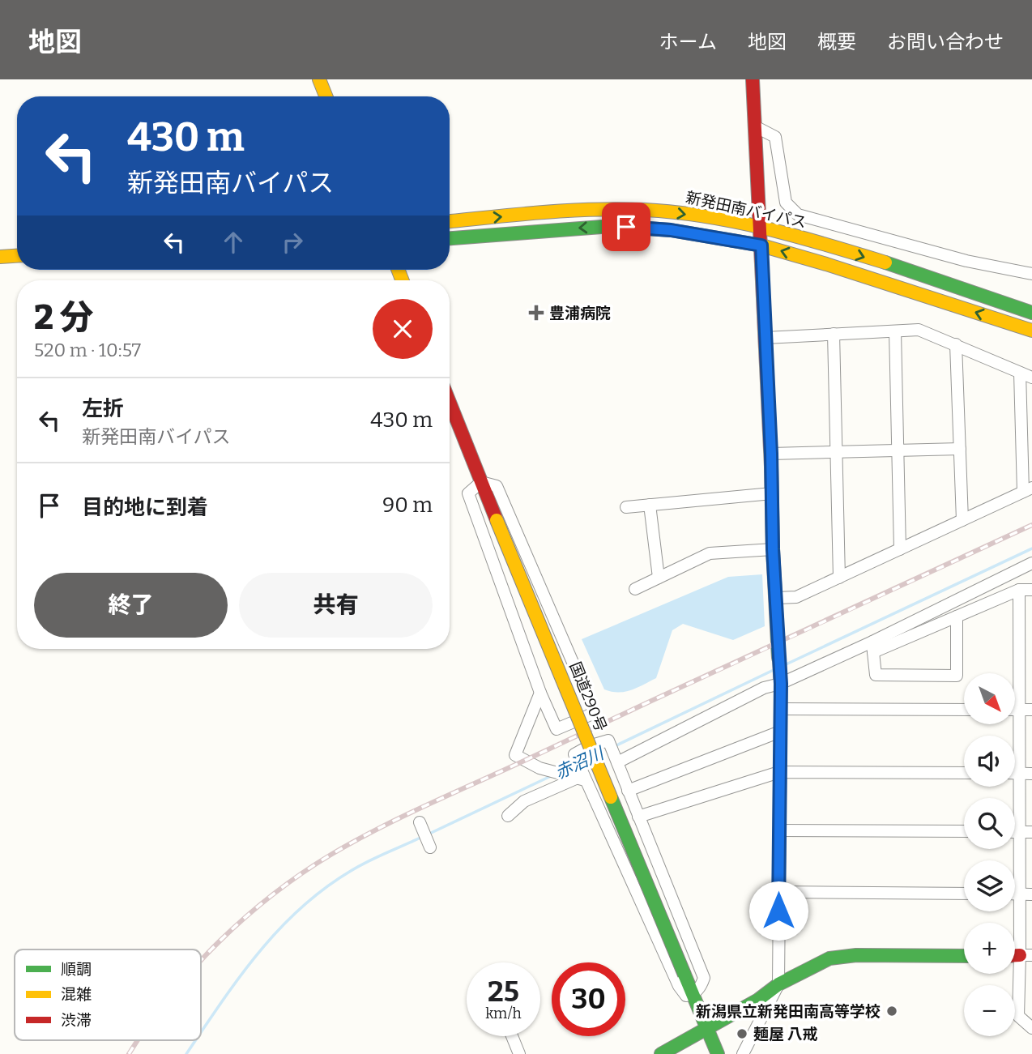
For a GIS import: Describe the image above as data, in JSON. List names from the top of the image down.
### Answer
{
  "streets": {
    "main road": ["新発田南バイパス", "国道290号"]
  },
  "water": ["赤沼川"],
  "places": {
    "health": ["豊浦病院"],
    "other": ["新潟県立新発田南高等学校", "麺屋 八戒"]
  },
  "legend": ["順調", "混雑", "渋滞"],
  "north": "bottom right",
  "page": {
    "header": "地図",
    "nav": [
      "ホーム",
      "地図",
      "概要",
      "お問い合わせ"
    ],
    "turn": ["430 m", "新発田南バイパス"],
    "heading": ["2 分", "520 m · 10:57"],
    "list": [
      {
        "name": "左折",
        "note": "新発田南バイパス",
        "value": "430 m"
      },
      {
        "name": "目的地に到着",
        "value": "90 m"
      }
    ],
    "buttons": ["終了", "共有"],
    "map_buttons": ["+", "−"],
    "speed": "25 km/h",
    "limit": "30"
  }
}
